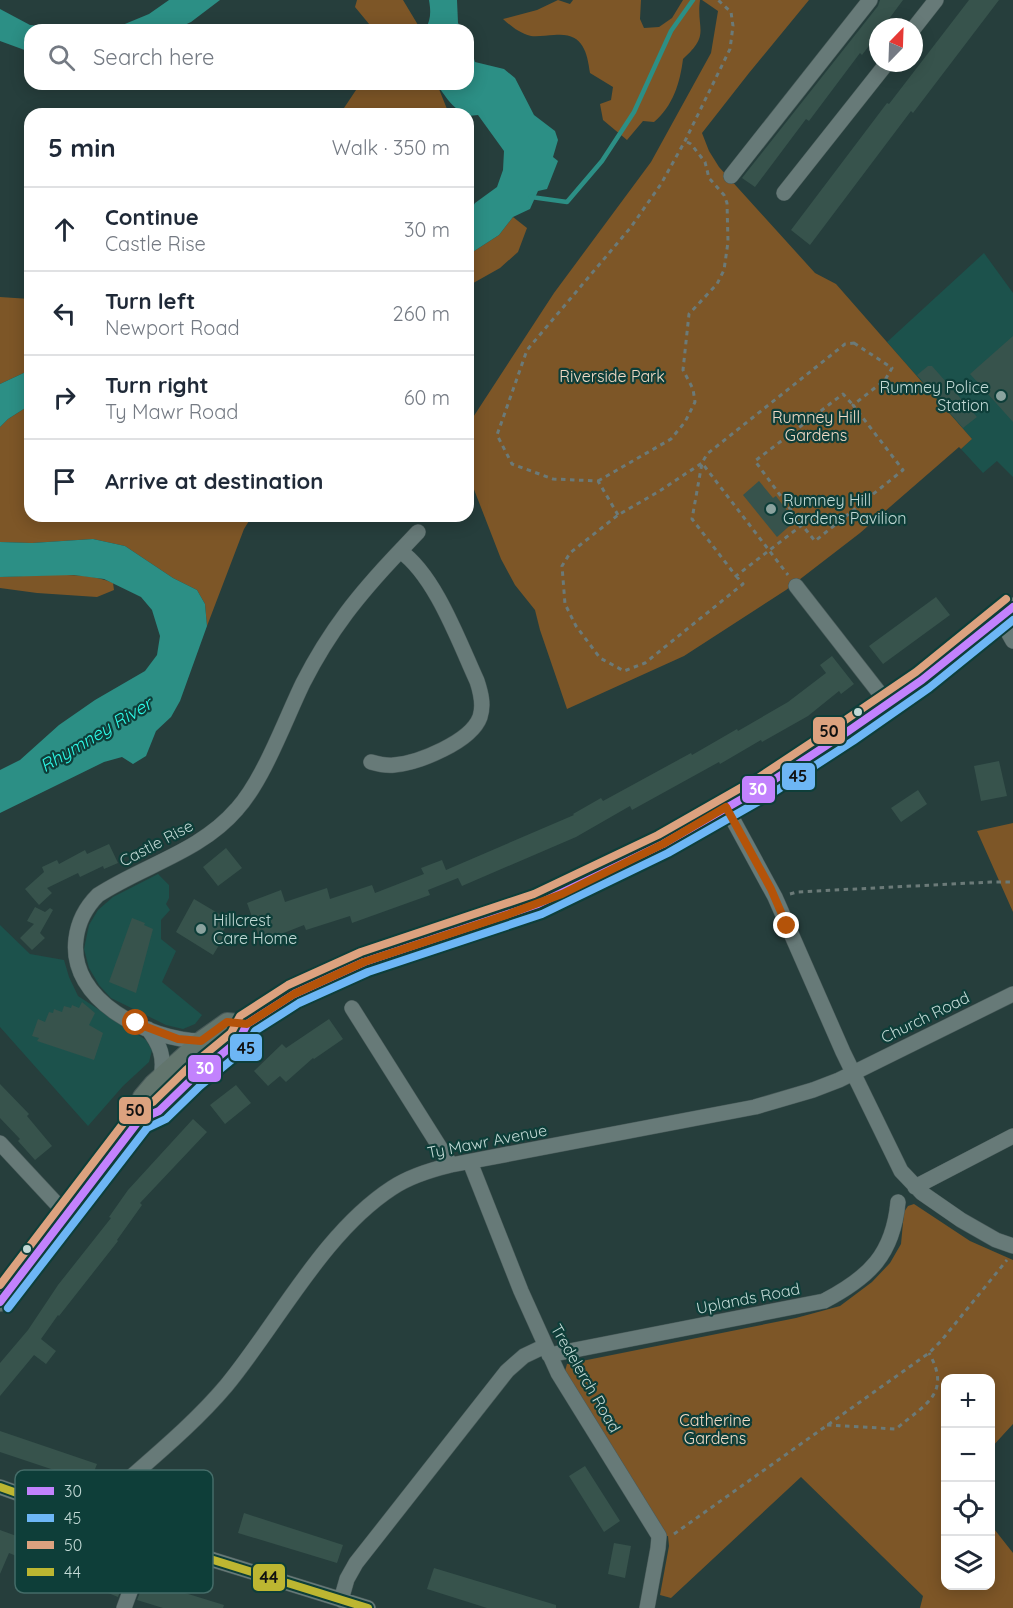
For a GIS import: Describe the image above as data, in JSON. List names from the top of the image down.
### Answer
{
  "streets": {
    "street": [
      "Castle Rise",
      "Church Road",
      "Ty Mawr Avenue",
      "Uplands Road",
      "Tredelerch Road"
    ]
  },
  "crossings": [
    ["Church Road", "Ty Mawr Avenue"],
    ["Ty Mawr Avenue", "Tredelerch Road"],
    ["Uplands Road", "Tredelerch Road"]
  ],
  "water": ["Rhymney River"],
  "parks": ["Riverside Park", "Rumney Hill Gardens", "Catherine Gardens"],
  "places": ["Rumney Police Station", "Rumney Hill Gardens Pavilion", "Hillcrest Care Home"],
  "lines": [
    "transit line 50",
    "transit line 30",
    "transit line 45",
    "transit line 44"
  ],
  "legend": [
    "30",
    "45",
    "50",
    "44"
  ],
  "north": "top right",
  "page": {
    "search": "Search here",
    "heading": ["5 min", "Walk · 350 m"],
    "list": [
      ["Continue", "Castle Rise", "30 m"],
      ["Turn left", "Newport Road", "260 m"],
      ["Turn right", "Ty Mawr Road", "60 m"],
      "Arrive at destination"
    ],
    "map_buttons": ["+", "−"]
  }
}
